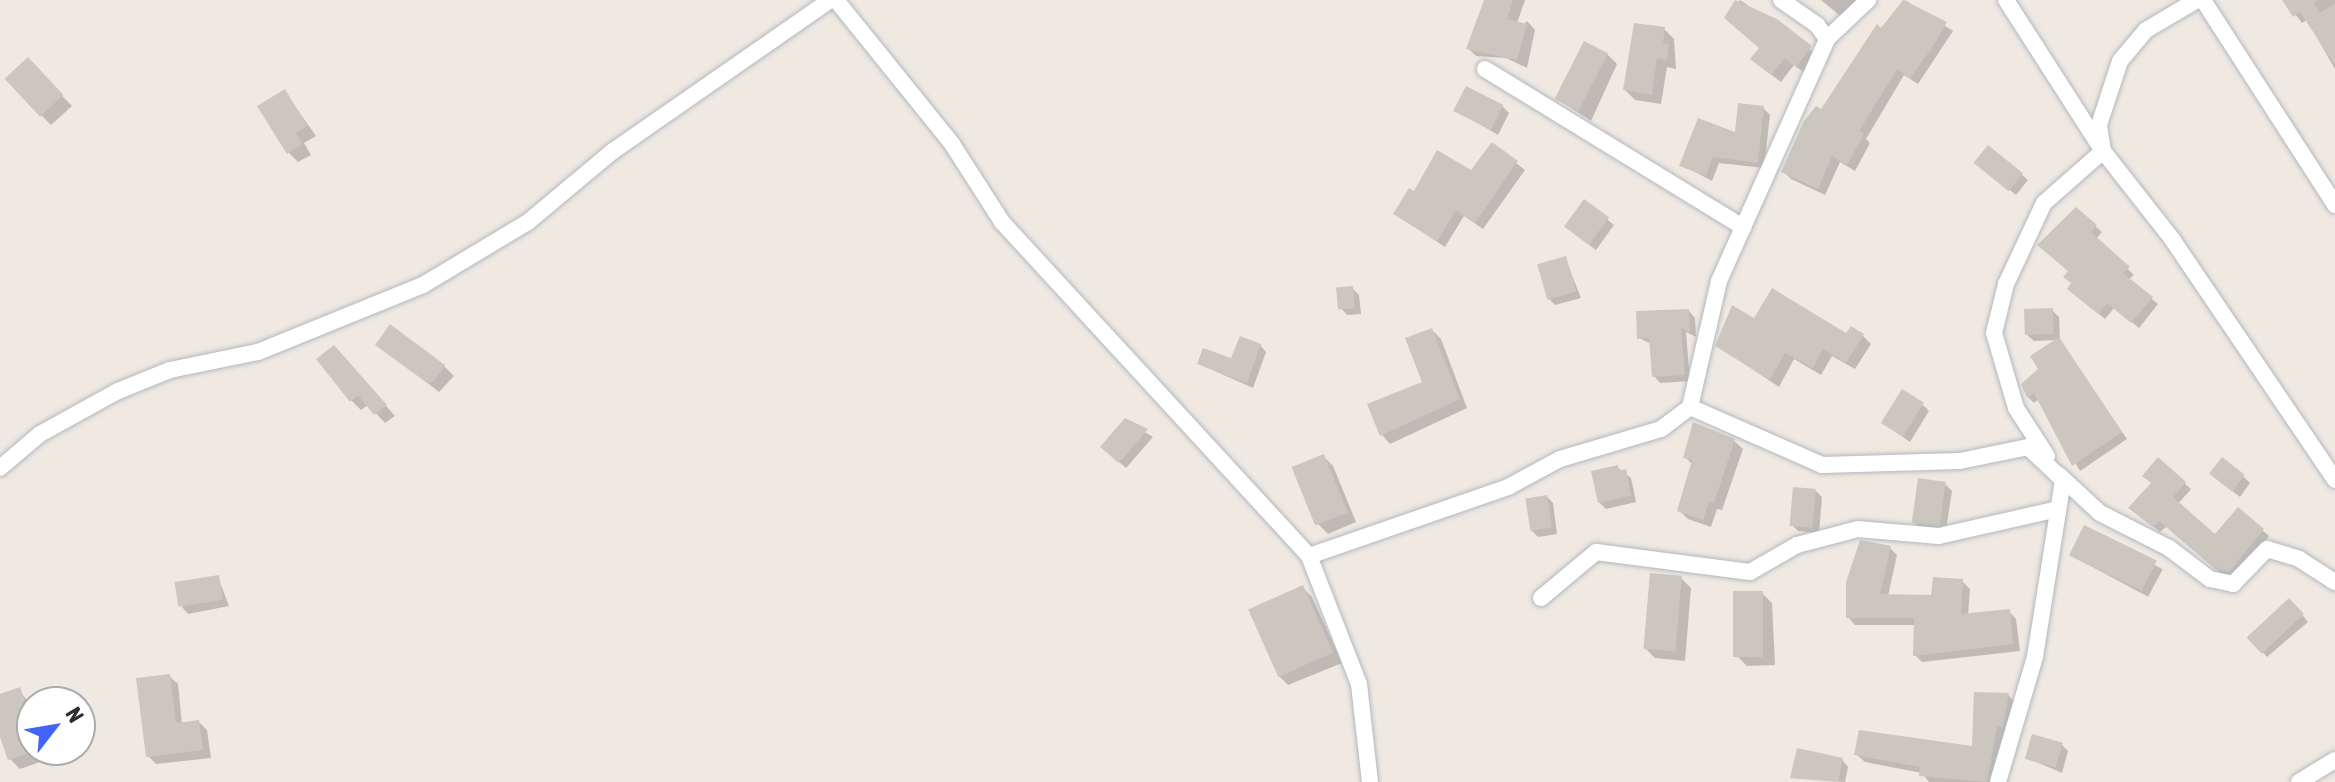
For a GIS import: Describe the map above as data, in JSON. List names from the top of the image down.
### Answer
{
  "north": "top right"
}
